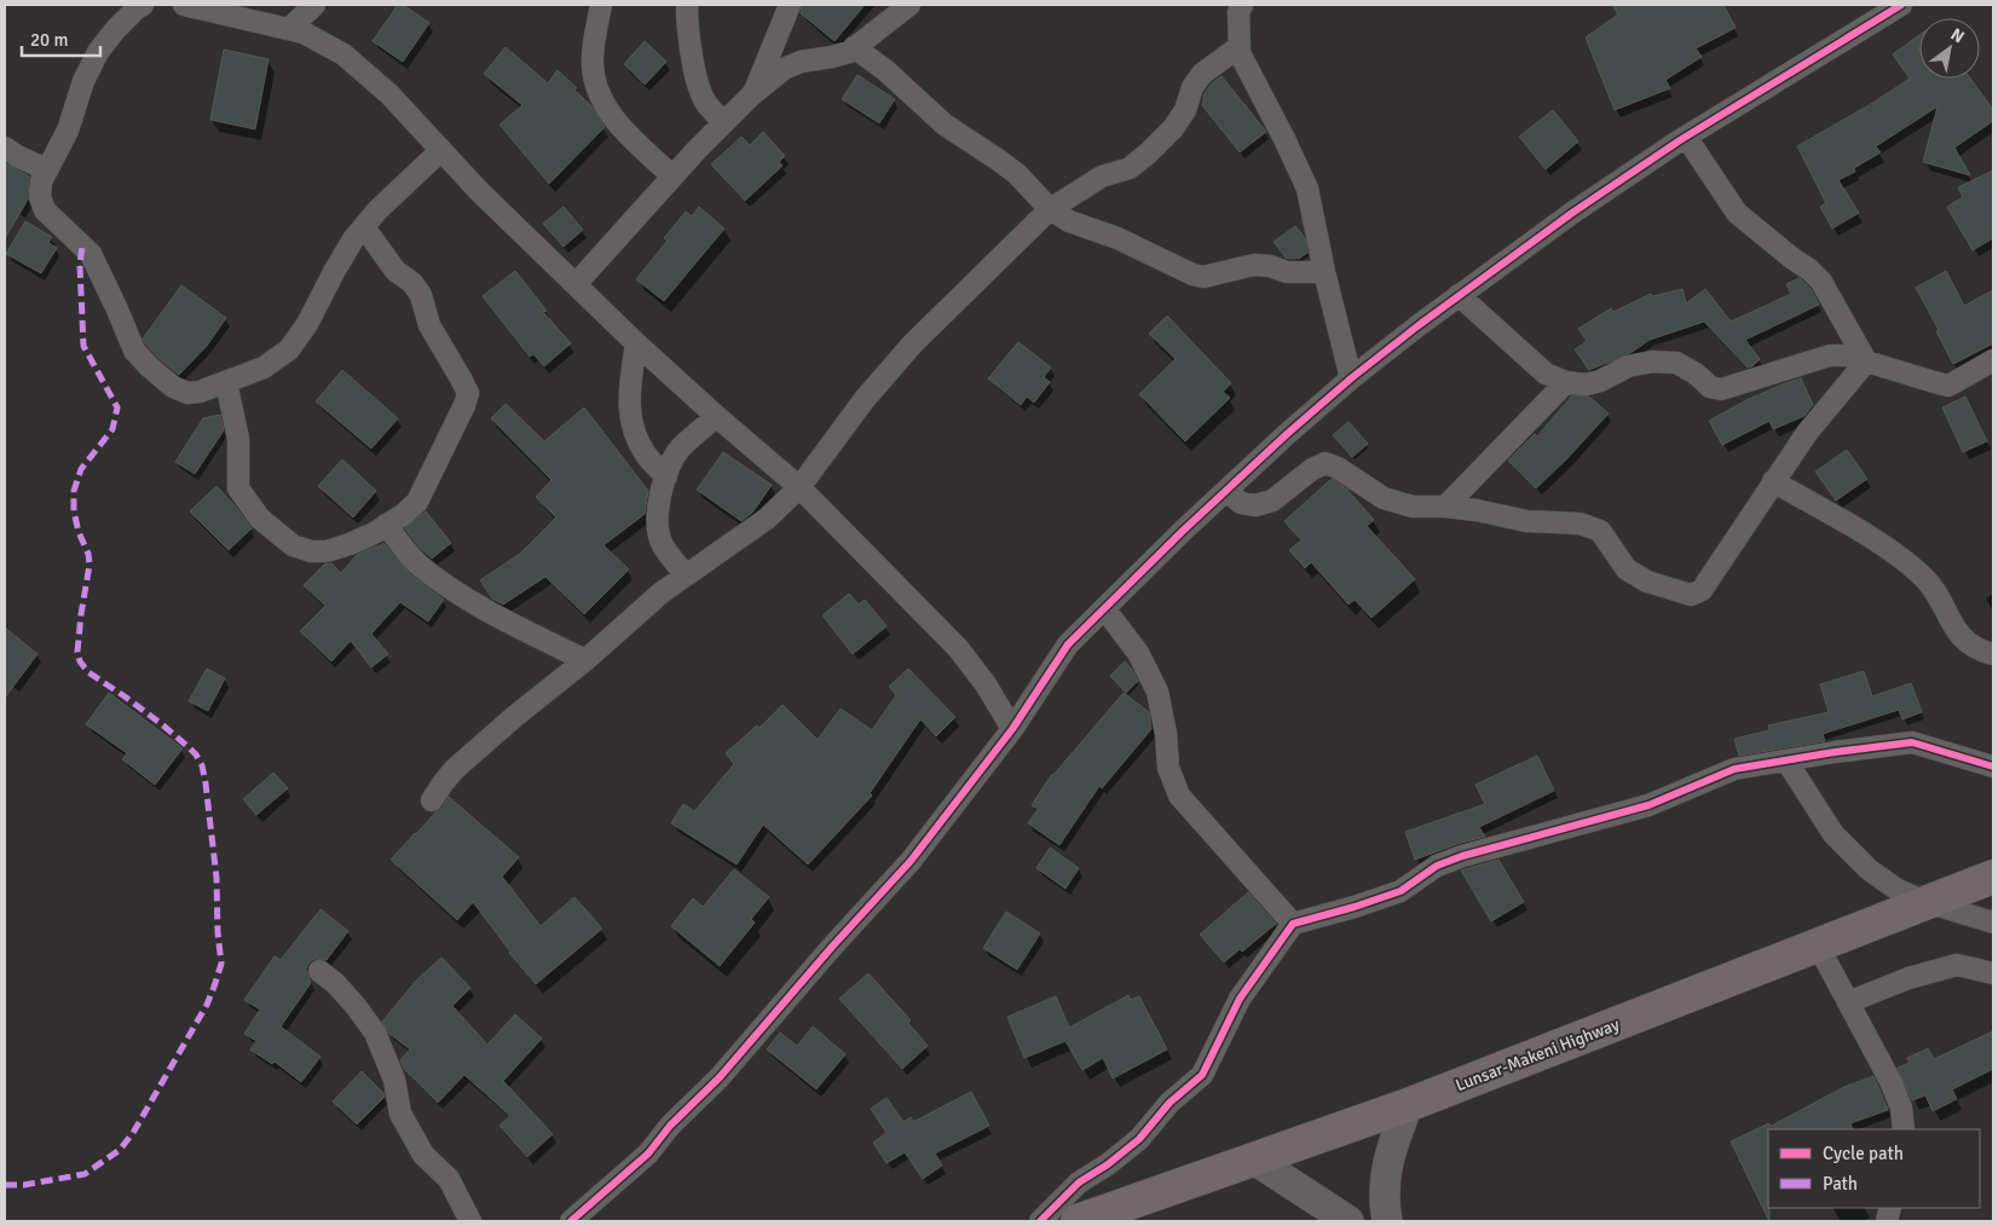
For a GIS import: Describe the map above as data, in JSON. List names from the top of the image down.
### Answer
{
  "streets": {
    "main road": ["Lunsar-Makeni Highway"]
  },
  "legend": ["Cycle path", "Path"],
  "scale_bar": "20 m",
  "north": "top right"
}
